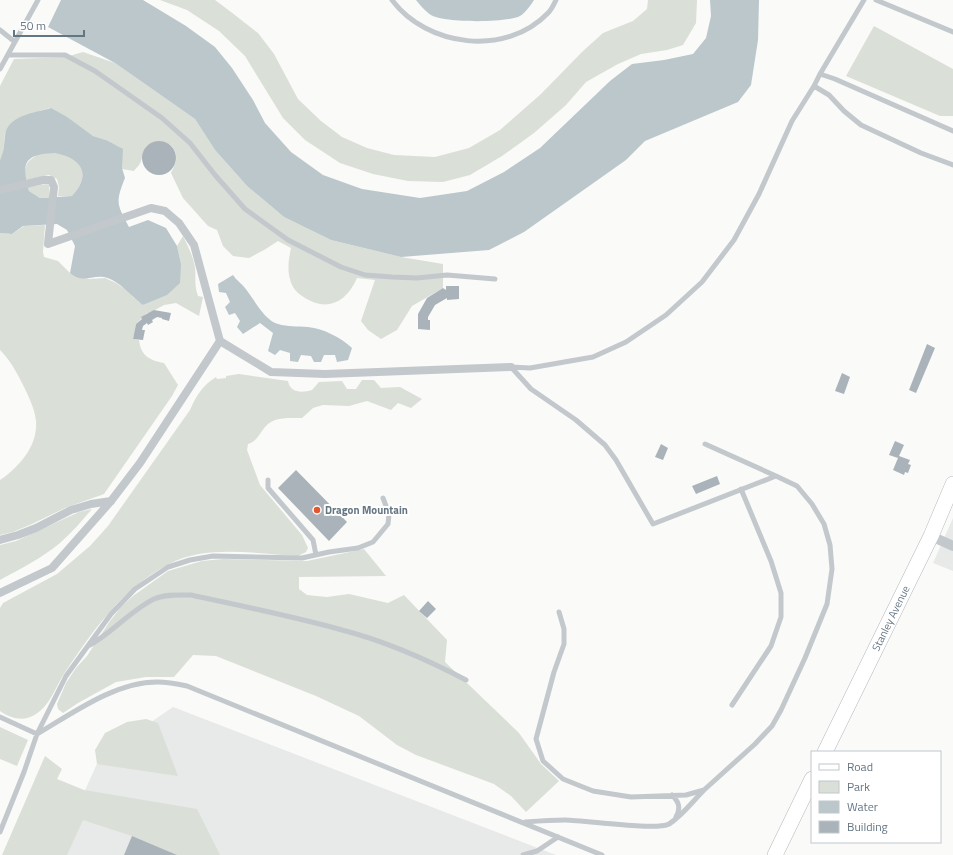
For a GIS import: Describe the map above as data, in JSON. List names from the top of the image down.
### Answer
{
  "streets": {
    "main road": ["Stanley Avenue"]
  },
  "places": ["Dragon Mountain"],
  "legend": [
    "Road",
    "Park",
    "Water",
    "Building"
  ],
  "scale_bar": "50 m"
}
